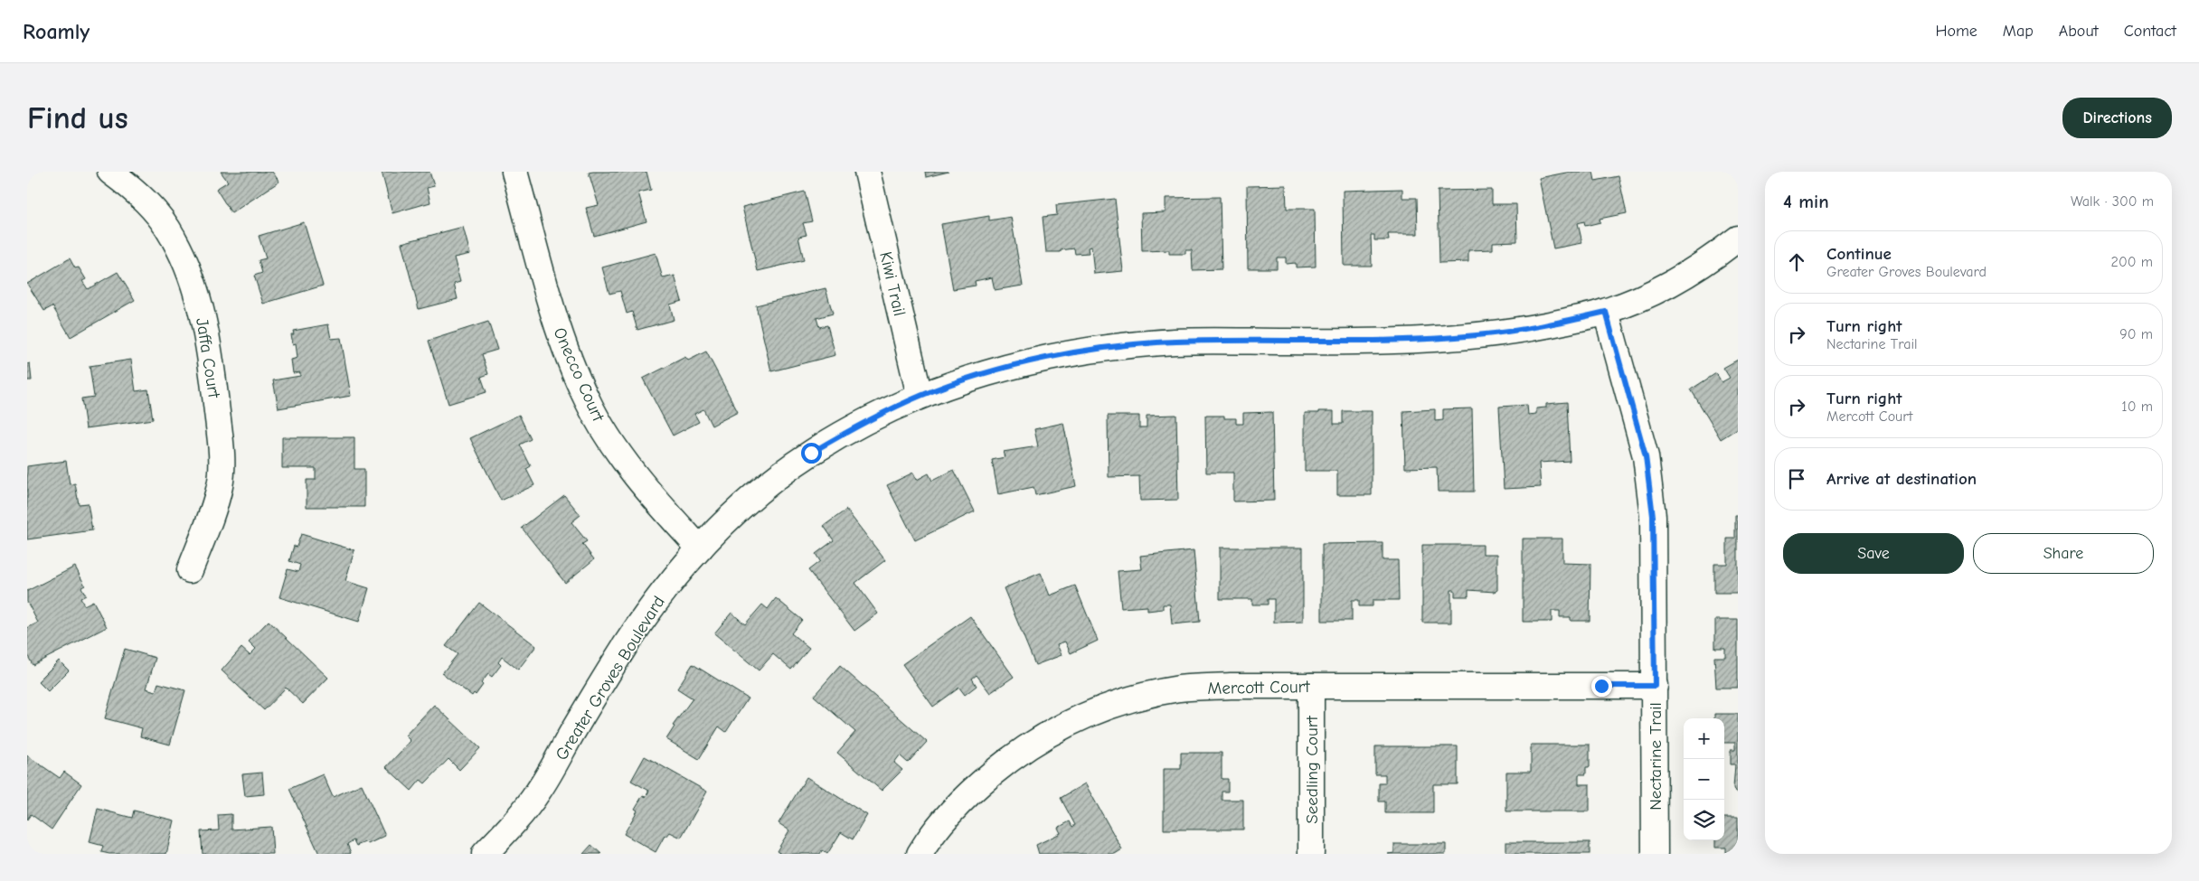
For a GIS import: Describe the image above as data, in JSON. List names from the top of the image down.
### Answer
{
  "streets": {
    "street": [
      "Kiwi Trail",
      "Jaffa Court",
      "Onecco Court",
      "Greater Groves Boulevard",
      "Mercott Court",
      "Nectarine Trail",
      "Seedling Court"
    ]
  },
  "crossings": [
    ["Kiwi Trail", "Greater Groves Boulevard"],
    ["Onecco Court", "Greater Groves Boulevard"],
    ["Greater Groves Boulevard", "Nectarine Trail"],
    ["Mercott Court", "Nectarine Trail"],
    ["Mercott Court", "Seedling Court"]
  ],
  "page": {
    "header": "Roamly",
    "nav": [
      "Home",
      "Map",
      "About",
      "Contact"
    ],
    "buttons": [
      "Directions",
      ["Save", "Share"]
    ],
    "title": "Find us",
    "heading": ["4 min", "Walk · 300 m"],
    "list": [
      ["Continue", "Greater Groves Boulevard", "200 m"],
      ["Turn right", "Nectarine Trail", "90 m"],
      ["Turn right", "Mercott Court", "10 m"],
      "Arrive at destination"
    ],
    "map_buttons": ["+", "−"]
  }
}
